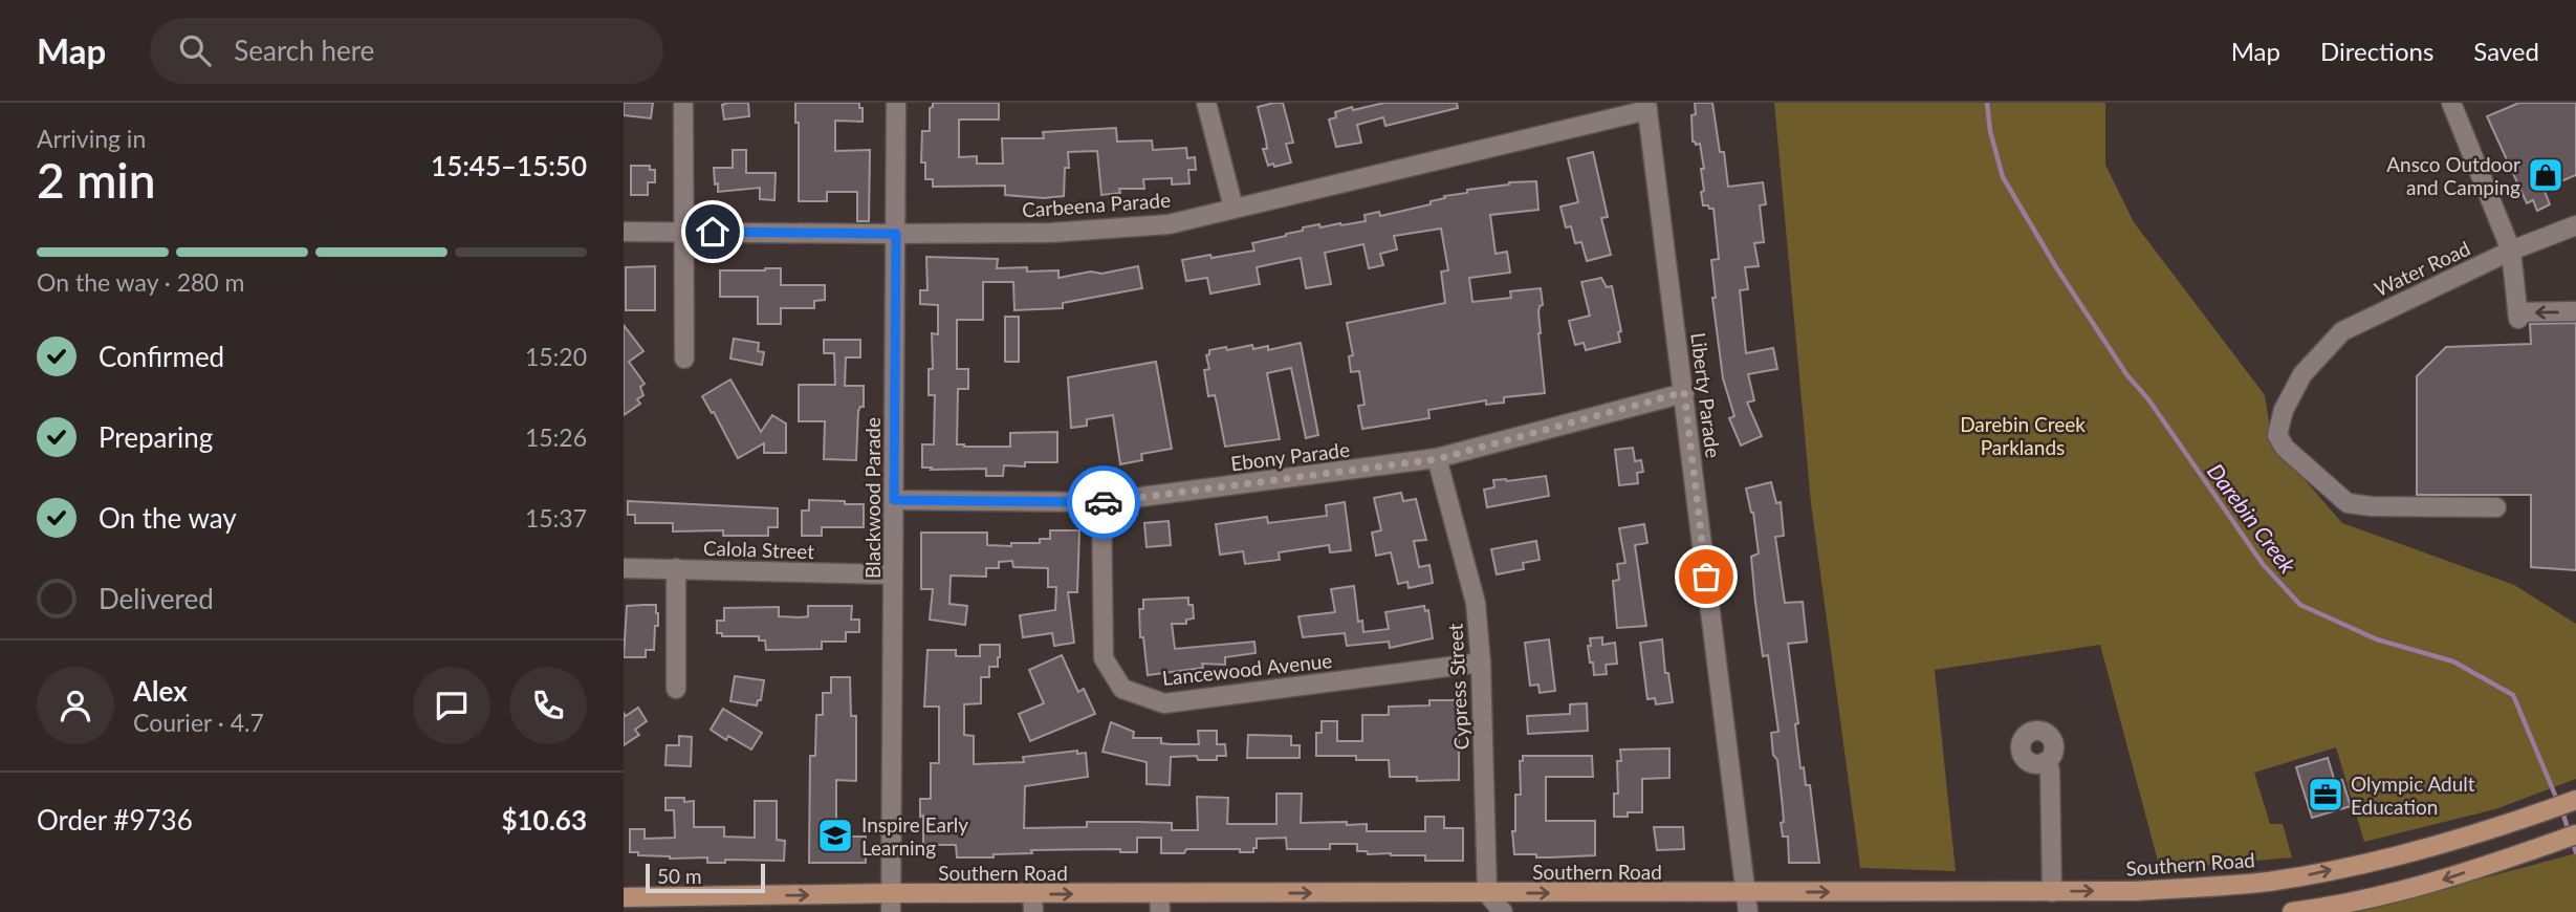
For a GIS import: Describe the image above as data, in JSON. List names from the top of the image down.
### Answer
{
  "streets": {
    "main road": ["Southern Road"],
    "street": [
      "Carbeena Parade",
      "Water Road",
      "Liberty Parade",
      "Ebony Parade",
      "Blackwood Parade",
      "Calola Street",
      "Lancewood Avenue",
      "Cypress Street"
    ]
  },
  "crossings": [
    ["Carbeena Parade", "Liberty Parade"],
    ["Carbeena Parade", "Blackwood Parade"],
    ["Liberty Parade", "Ebony Parade"],
    ["Liberty Parade", "Southern Road"],
    ["Ebony Parade", "Blackwood Parade"],
    ["Ebony Parade", "Lancewood Avenue"],
    ["Ebony Parade", "Cypress Street"],
    ["Blackwood Parade", "Calola Street"],
    ["Blackwood Parade", "Southern Road"],
    ["Lancewood Avenue", "Cypress Street"],
    ["Cypress Street", "Southern Road"]
  ],
  "one_way": ["Southern Road"],
  "water": ["Darebin Creek"],
  "parks": ["Darebin Creek Parklands"],
  "places": {
    "shop": ["Ansco Outdoor and Camping"],
    "office": ["Olympic Adult Education"],
    "school or university": ["Inspire Early Learning"]
  },
  "scale_bar": "50 m",
  "page": {
    "header": "Map",
    "search": "Search here",
    "nav": ["Map", "Directions", "Saved"],
    "heading": ["2 min", "Arriving in", "15:45–15:50"],
    "panel": [
      "Alex",
      "Courier · 4.7",
      "Order #9736",
      "$10.63"
    ],
    "bar": "On the way · 280 m",
    "list": [
      ["Confirmed", "15:20"],
      ["Preparing", "15:26"],
      ["On the way", "15:37"],
      "Delivered"
    ],
    "scale": "50 m"
  }
}
